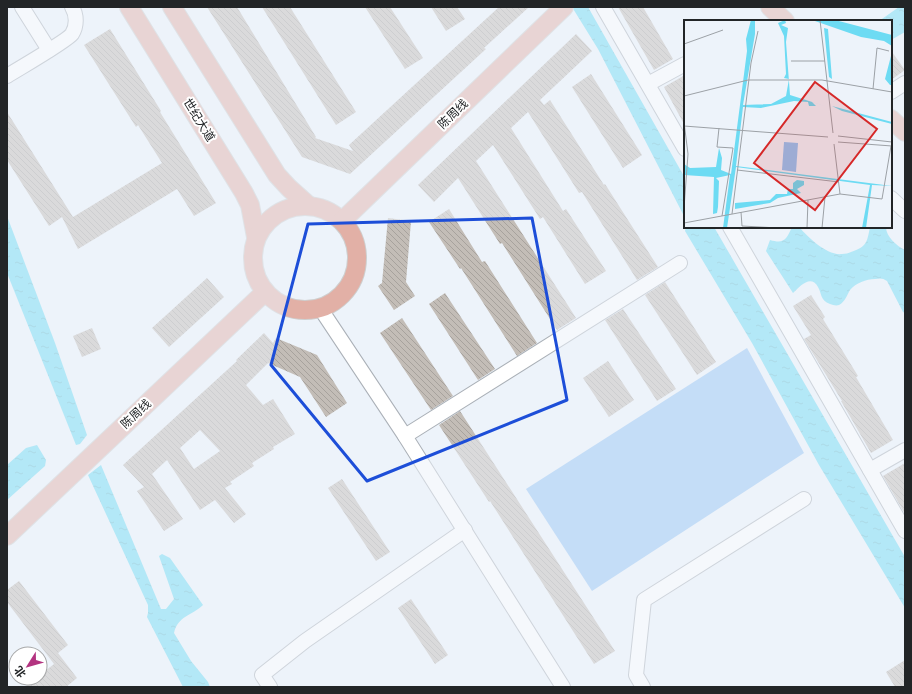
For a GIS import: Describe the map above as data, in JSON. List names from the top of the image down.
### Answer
{
  "streets": {
    "main road": ["陈周线", "世纪大道"]
  },
  "crossings": [
    ["陈周线", "世纪大道"]
  ],
  "north": "bottom left"
}
